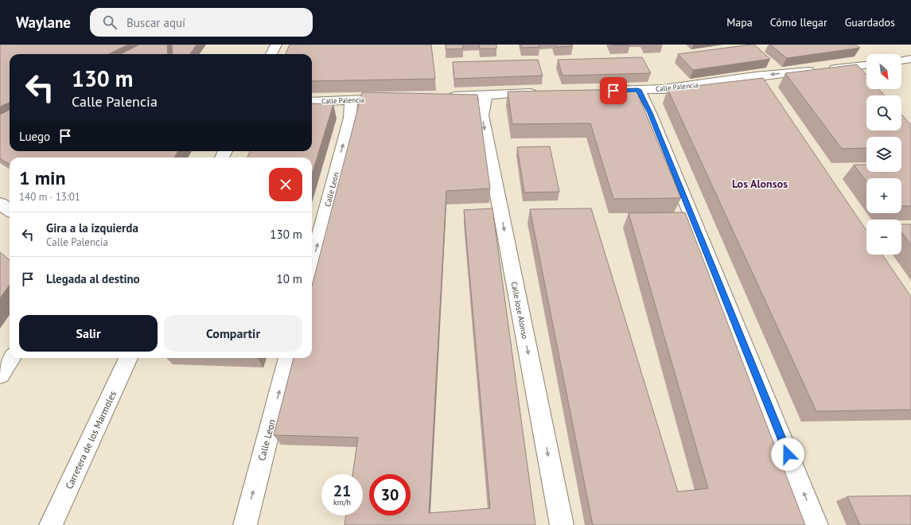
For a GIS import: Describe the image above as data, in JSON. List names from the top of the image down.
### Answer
{
  "streets": {
    "street": [
      "Calle Palencia",
      "Calle Leon",
      "Calle Jose Alonso",
      "Carretera de los Marmoles"
    ]
  },
  "crossings": [
    ["Calle Palencia", "Calle Leon"]
  ],
  "one_way": ["Calle Leon", "Calle Jose Alonso"],
  "districts": ["Los Alonsos"],
  "north": "bottom right",
  "page": {
    "header": "Waylane",
    "search": "Buscar aquí",
    "nav": ["Mapa", "Cómo llegar", "Guardados"],
    "map_buttons": ["+", "−"],
    "turn": ["130 m", "Calle Palencia"],
    "then": "Luego",
    "heading": ["1 min", "140 m · 13:01"],
    "list": [
      {
        "name": "Gira a la izquierda",
        "note": "Calle Palencia",
        "value": "130 m"
      },
      {
        "name": "Llegada al destino",
        "value": "10 m"
      }
    ],
    "buttons": ["Salir", "Compartir"],
    "speed": "21 km/h",
    "limit": "30"
  }
}
